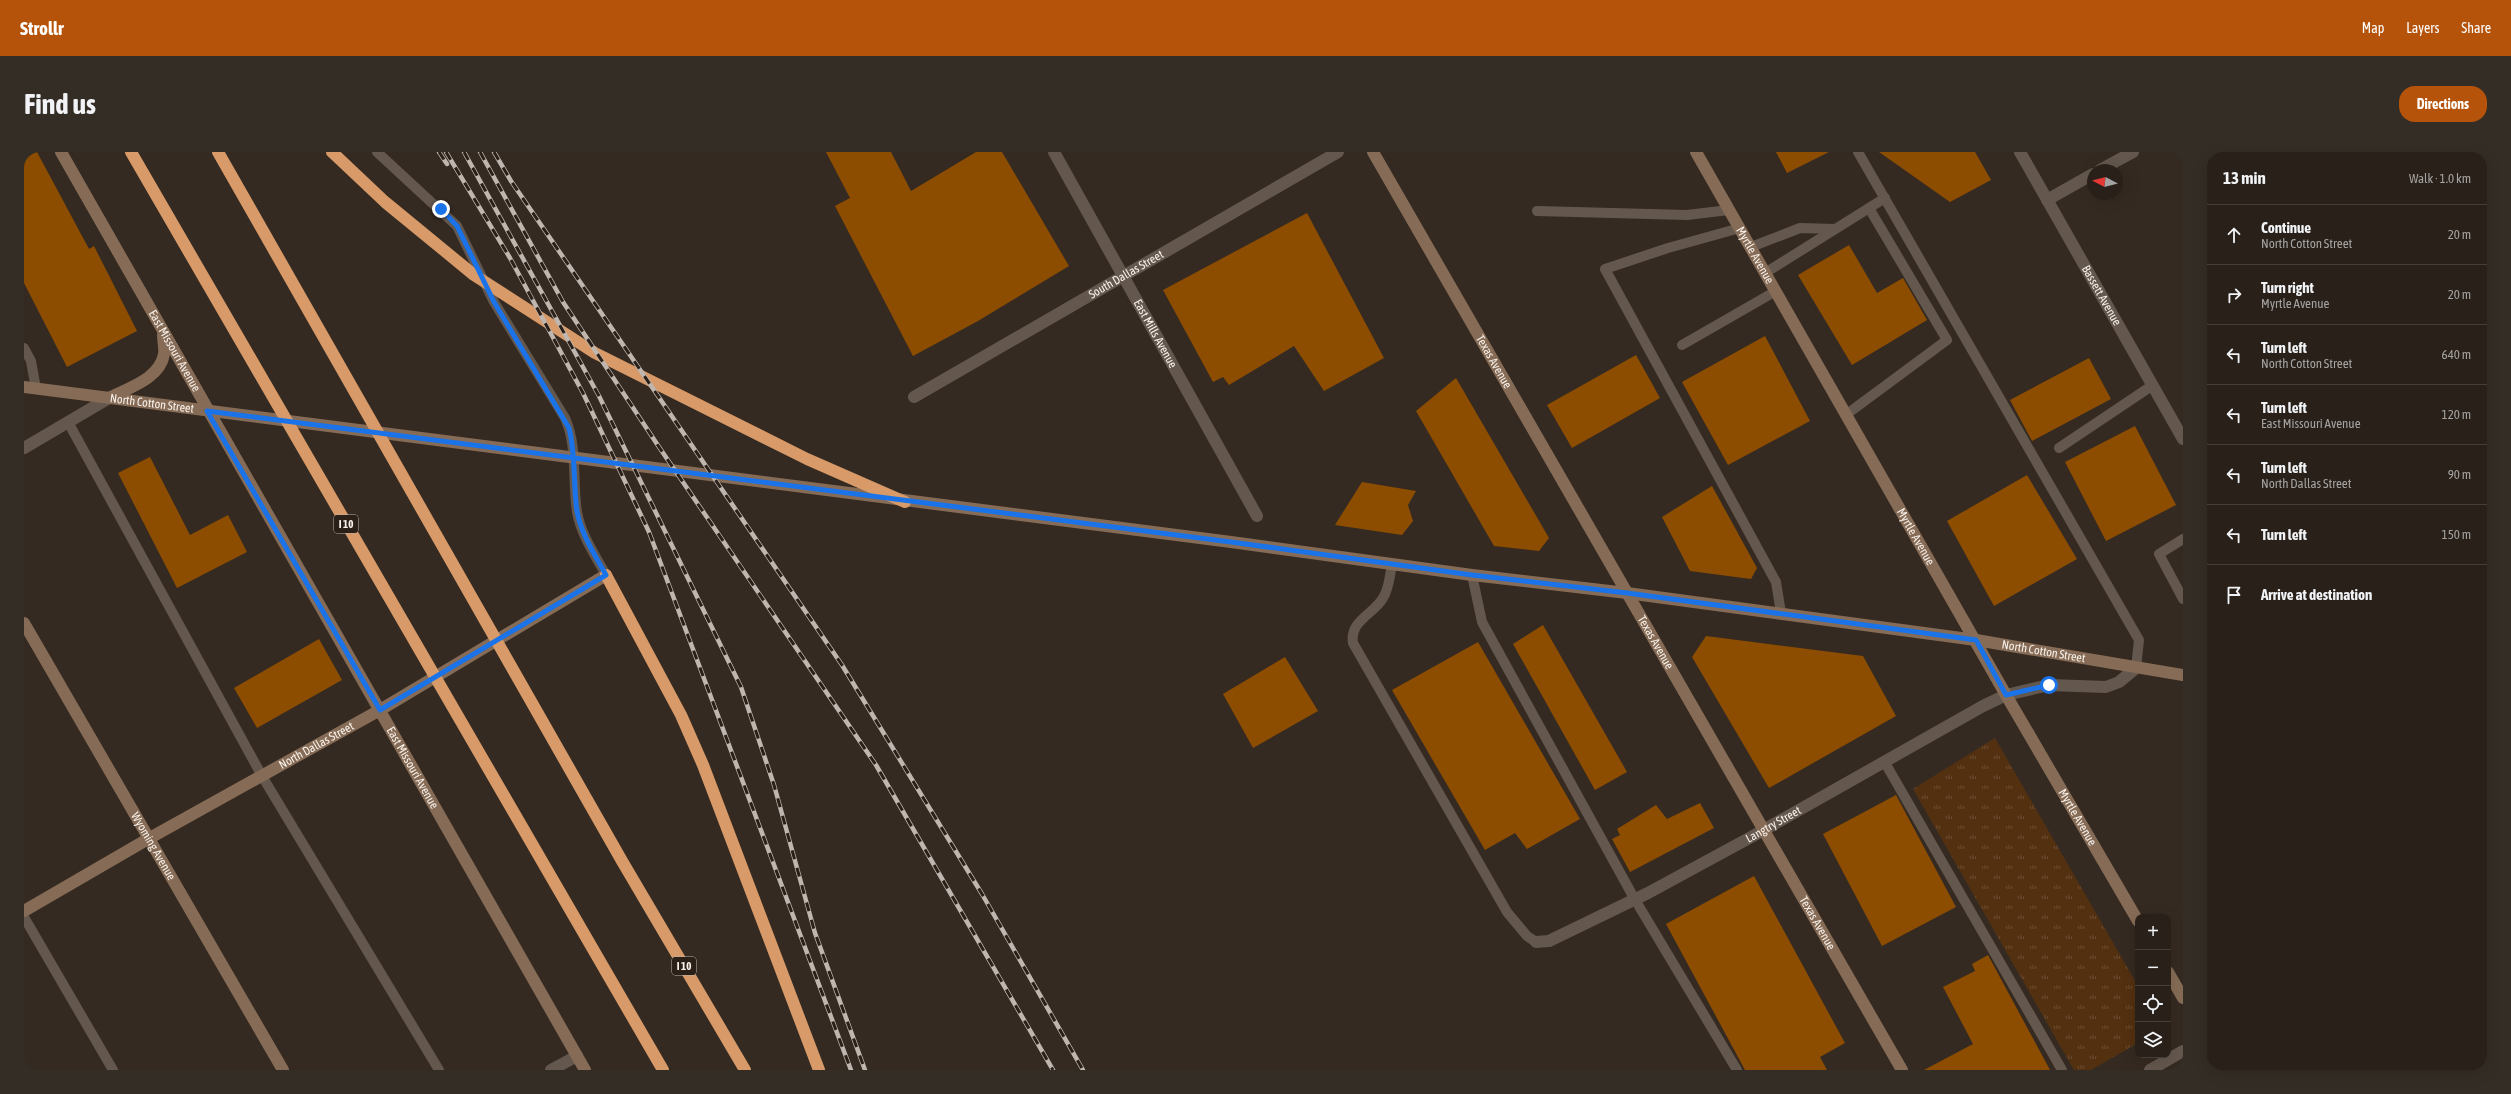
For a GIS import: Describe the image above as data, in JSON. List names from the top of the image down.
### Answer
{
  "streets": {
    "highway": ["I 10"],
    "main road": [
      "Myrtle Avenue",
      "East Missouri Avenue",
      "Texas Avenue",
      "North Cotton Street",
      "North Dallas Street",
      "Wyoming Avenue"
    ],
    "street": [
      "South Dallas Street",
      "Bassett Avenue",
      "East Mills Avenue",
      "Langtry Street"
    ]
  },
  "crossings": [
    ["Myrtle Avenue", "North Cotton Street"],
    ["Myrtle Avenue", "Langtry Street"],
    ["South Dallas Street", "East Mills Avenue"],
    ["East Missouri Avenue", "North Cotton Street"],
    ["East Missouri Avenue", "North Dallas Street"],
    ["Texas Avenue", "North Cotton Street"],
    ["Texas Avenue", "Langtry Street"],
    ["North Dallas Street", "Wyoming Avenue"]
  ],
  "north": "left",
  "page": {
    "header": "Strollr",
    "nav": ["Map", "Layers", "Share"],
    "buttons": "Directions",
    "title": "Find us",
    "heading": ["13 min", "Walk · 1.0 km"],
    "list": [
      ["Continue", "North Cotton Street", "20 m"],
      ["Turn right", "Myrtle Avenue", "20 m"],
      ["Turn left", "North Cotton Street", "640 m"],
      ["Turn left", "East Missouri Avenue", "120 m"],
      ["Turn left", "North Dallas Street", "90 m"],
      ["Turn left", "150 m"],
      "Arrive at destination"
    ],
    "map_buttons": ["+", "−"]
  }
}
